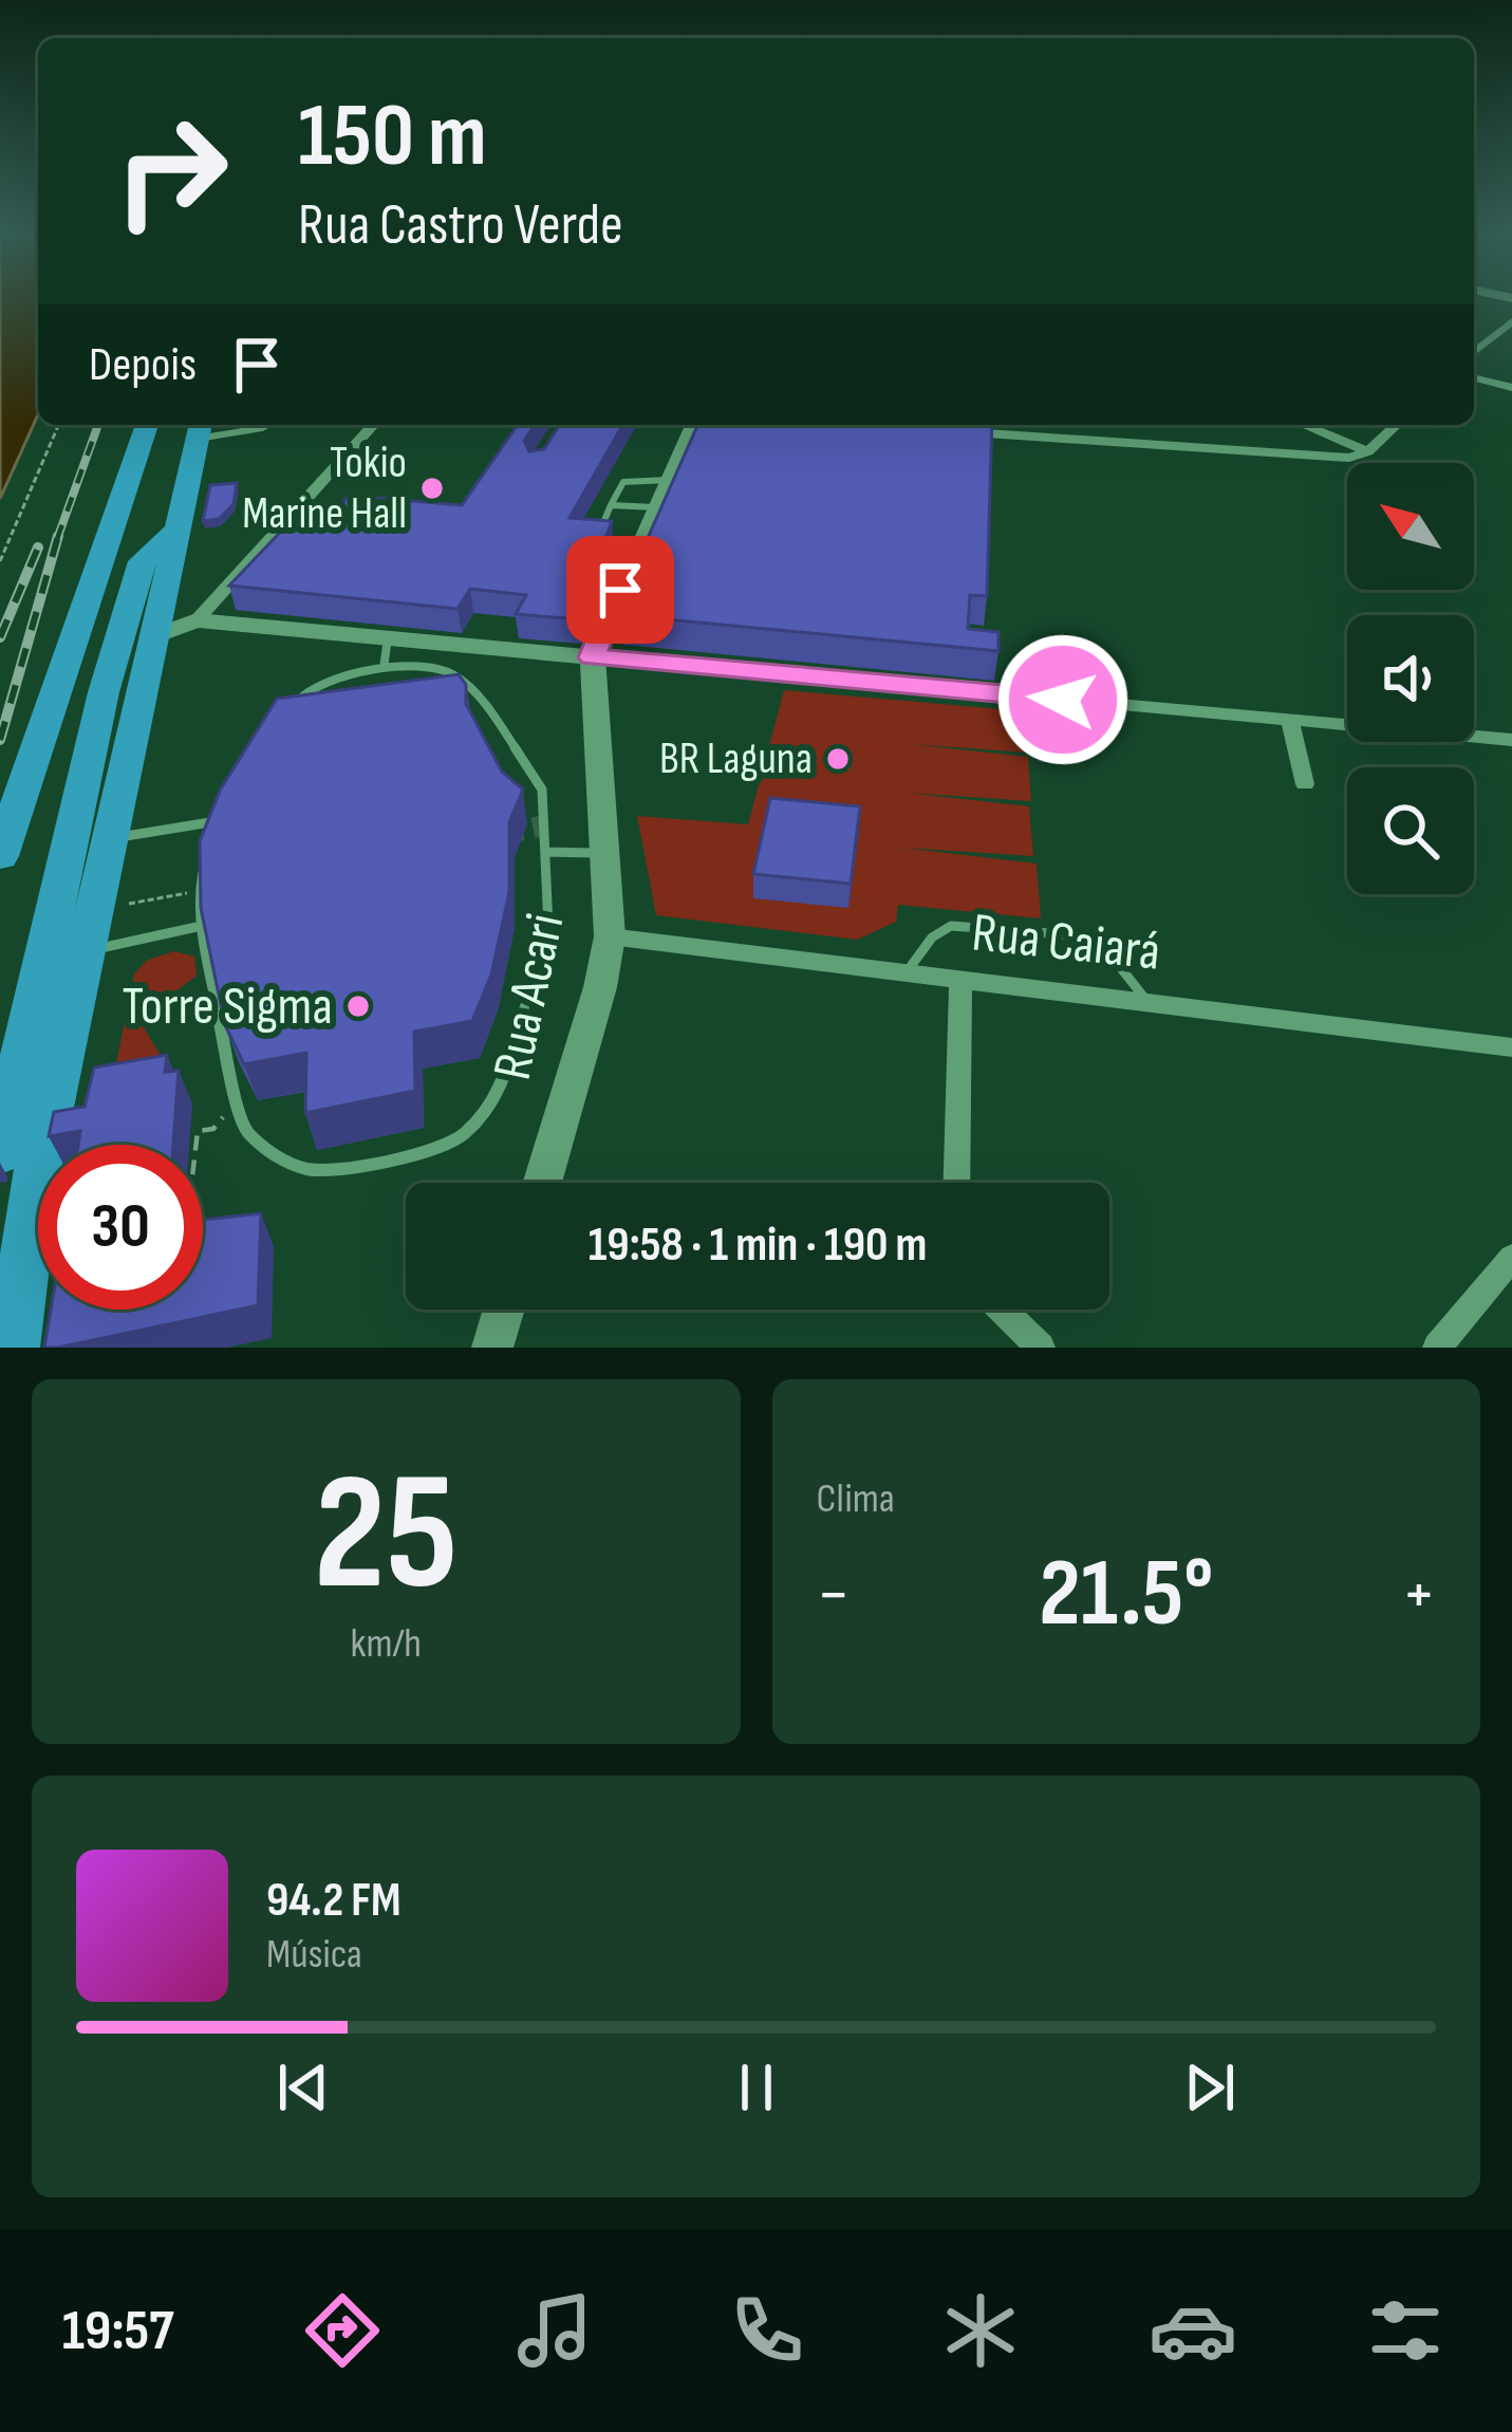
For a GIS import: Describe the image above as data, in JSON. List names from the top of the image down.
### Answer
{
  "streets": {
    "street": ["Rua Caiará", "Rua Acari"]
  },
  "crossings": [
    ["Rua Caiará", "Rua Acari"]
  ],
  "places": ["Tokio Marine Hall", "BR Laguna", "Torre Sigma"],
  "north": "top left",
  "page": {
    "turn": ["150 m", "Rua Castro Verde"],
    "then": "Depois",
    "limit": "30",
    "trip": "19:58 · 1 min · 190 m",
    "tile": [
      ["25", "km/h"],
      "Clima"
    ],
    "heat": ["−", "21.5°", "+"],
    "song": ["94.2 FM", "Música"],
    "tabs": "19:57"
  }
}
